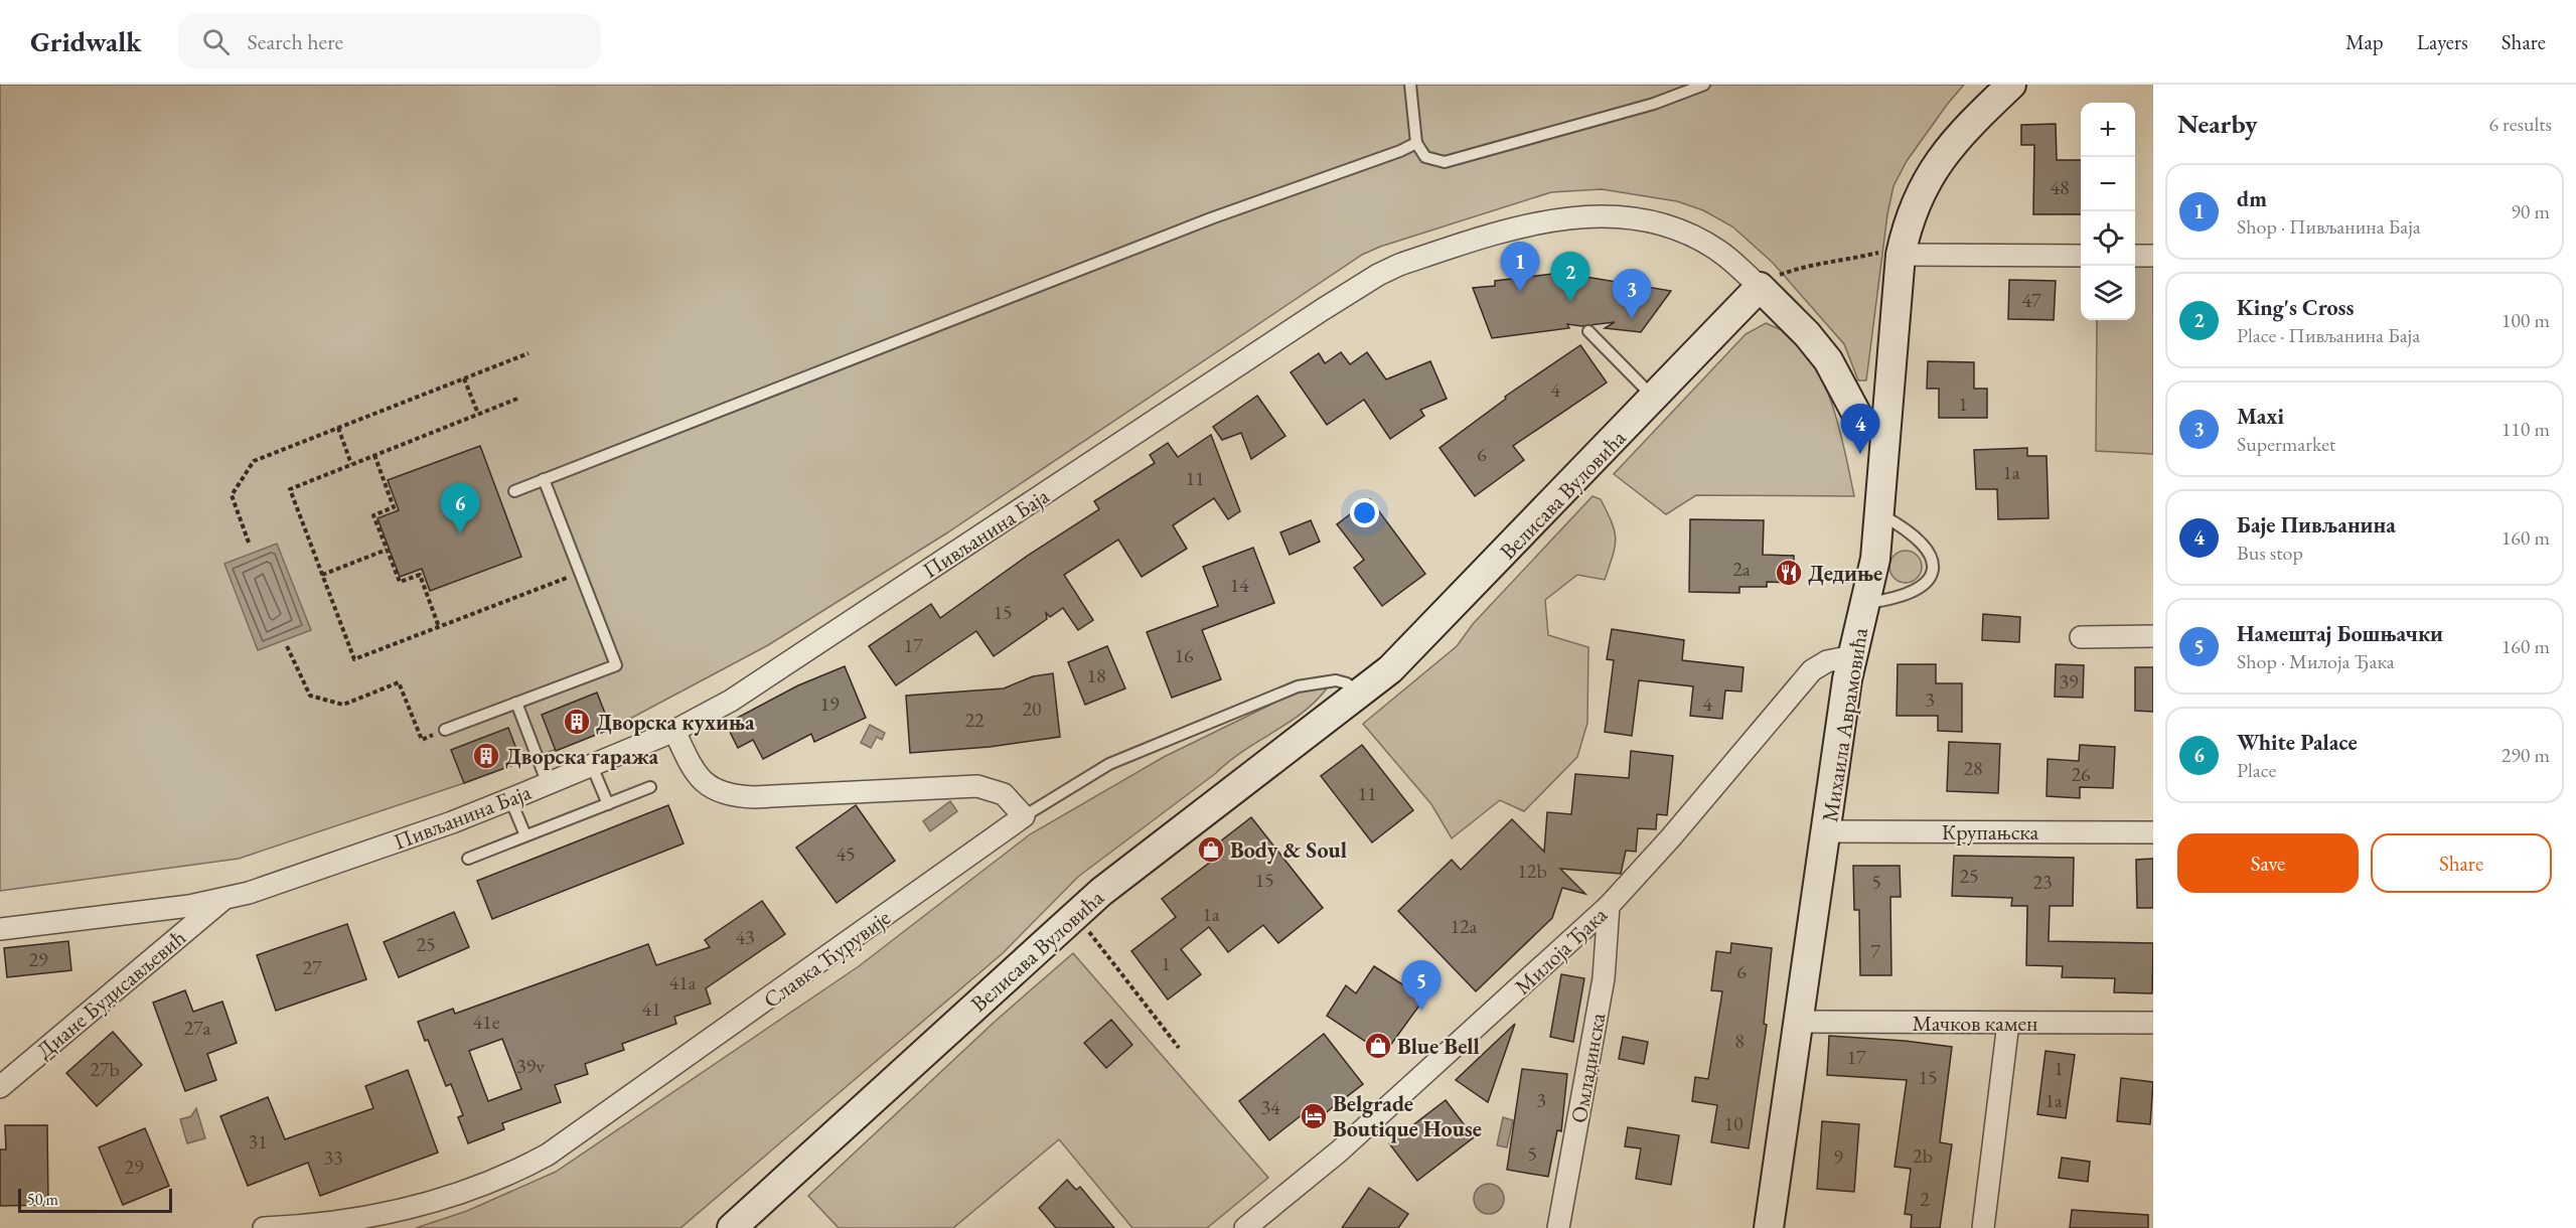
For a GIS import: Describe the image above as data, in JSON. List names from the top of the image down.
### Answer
{
  "streets": {
    "street": [
      "Велисава Вуловића",
      "Пивљанина Баја",
      "Михаила Аврамовића",
      "Крупањска",
      "Милоја Ђака",
      "Славка Ћурувије",
      "Диане Будисављевић",
      "Мачков камен",
      "Омладинска"
    ]
  },
  "crossings": [
    ["Велисава Вуловића", "Пивљанина Баја"],
    ["Пивљанина Баја", "Михаила Аврамовића"],
    ["Пивљанина Баја", "Диане Будисављевић"],
    ["Михаила Аврамовића", "Крупањска"],
    ["Михаила Аврамовића", "Милоја Ђака"],
    ["Михаила Аврамовића", "Мачков камен"],
    ["Милоја Ђака", "Омладинска"]
  ],
  "places": {
    "restaurant": ["Дедиње"],
    "building": ["Дворска кухиња", "Дворска гаража"],
    "shop": ["Body & Soul", "Blue Bell"],
    "hotel": ["Belgrade Boutique House"]
  },
  "house_numbers": [
    "48",
    "47",
    "4",
    "1",
    "6",
    "1a",
    "11",
    "2a",
    "14",
    "15",
    "17",
    "16",
    "18",
    "39",
    "3",
    "19",
    "4",
    "20",
    "22",
    "28",
    "26",
    "11",
    "45",
    "12b",
    "25",
    "15",
    "5",
    "23",
    "1a",
    "12a",
    "43",
    "25",
    "7",
    "29",
    "1",
    "27",
    "6",
    "41a",
    "41",
    "41e",
    "27a",
    "8",
    "17",
    "39v",
    "1",
    "27b",
    "15",
    "3",
    "1a",
    "34",
    "10",
    "31",
    "5",
    "2b",
    "9",
    "33",
    "29",
    "2"
  ],
  "scale_bar": "50 m",
  "page": {
    "header": "Gridwalk",
    "search": "Search here",
    "nav": ["Map", "Layers", "Share"],
    "heading": ["Nearby", "6 results"],
    "map_buttons": ["+", "−"],
    "list": [
      {
        "mark": "1",
        "name": "dm",
        "note": "Shop · Пивљанина Баја",
        "value": "90 m"
      },
      {
        "mark": "2",
        "name": "King's Cross",
        "note": "Place · Пивљанина Баја",
        "value": "100 m"
      },
      {
        "mark": "3",
        "name": "Maxi",
        "note": "Supermarket",
        "value": "110 m"
      },
      {
        "mark": "4",
        "name": "Баје Пивљанина",
        "note": "Bus stop",
        "value": "160 m"
      },
      {
        "mark": "5",
        "name": "Намештај Бошњачки",
        "note": "Shop · Милоја Ђака",
        "value": "160 m"
      },
      {
        "mark": "6",
        "name": "White Palace",
        "note": "Place",
        "value": "290 m"
      }
    ],
    "pins": [
      "1",
      "2",
      "3",
      "4",
      "6",
      "5"
    ],
    "buttons": ["Save", "Share"],
    "scale": "50 m"
  }
}
